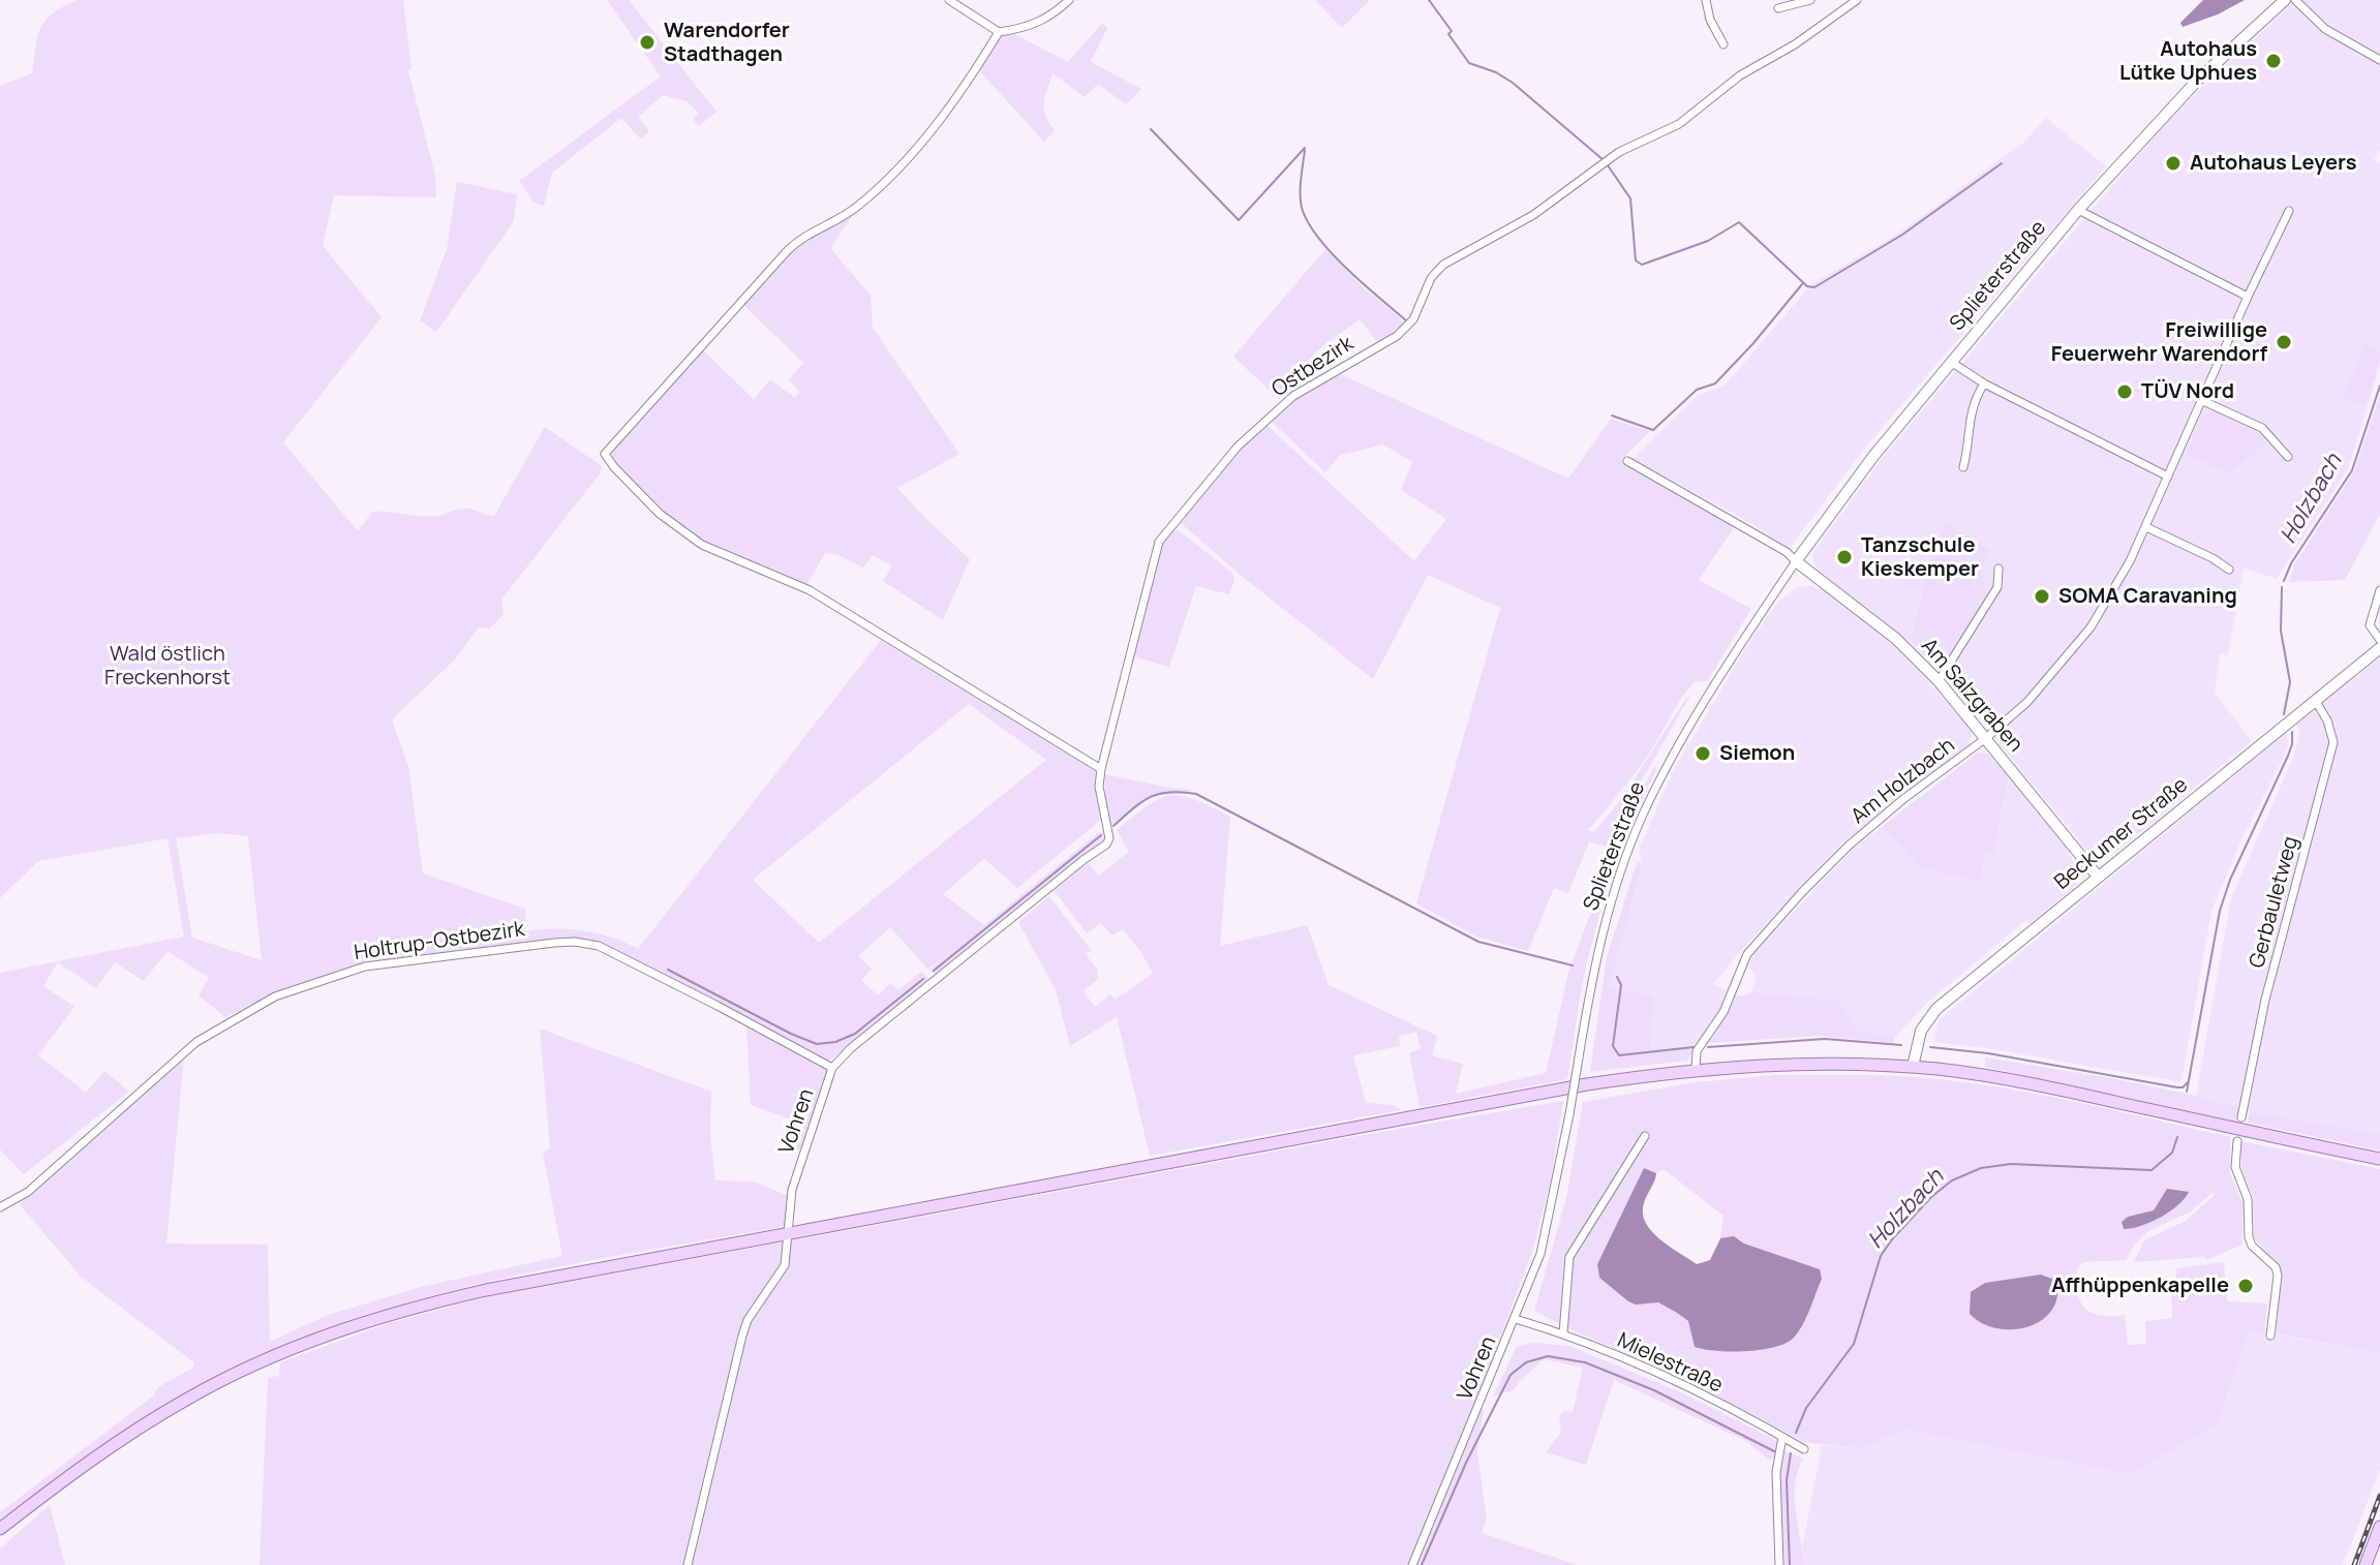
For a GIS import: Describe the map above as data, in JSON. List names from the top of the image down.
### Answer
{
  "streets": {
    "street": [
      "Splieterstraße",
      "Ostbezirk",
      "Am Salzgraben",
      "Am Holzbach",
      "Beckumer Straße",
      "Gerbauletweg",
      "Holtrup-Ostbezirk",
      "Vohren",
      "Mielestraße"
    ]
  },
  "crossings": [
    ["Splieterstraße", "Am Salzgraben"],
    ["Splieterstraße", "Vohren"],
    ["Ostbezirk", "Vohren"],
    ["Am Salzgraben", "Am Holzbach"],
    ["Am Salzgraben", "Beckumer Straße"],
    ["Beckumer Straße", "Gerbauletweg"],
    ["Holtrup-Ostbezirk", "Vohren"],
    ["Vohren", "Mielestraße"]
  ],
  "water": ["Holzbach"],
  "parks": ["Wald östlich Freckenhorst"],
  "places": [
    "Warendorfer Stadthagen",
    "Autohaus Lütke Uphues",
    "Autohaus Leyers",
    "Freiwillige Feuerwehr Warendorf",
    "TÜV Nord",
    "Tanzschule Kieskemper",
    "SOMA Caravaning",
    "Siemon",
    "Affhüppenkapelle"
  ]
}
